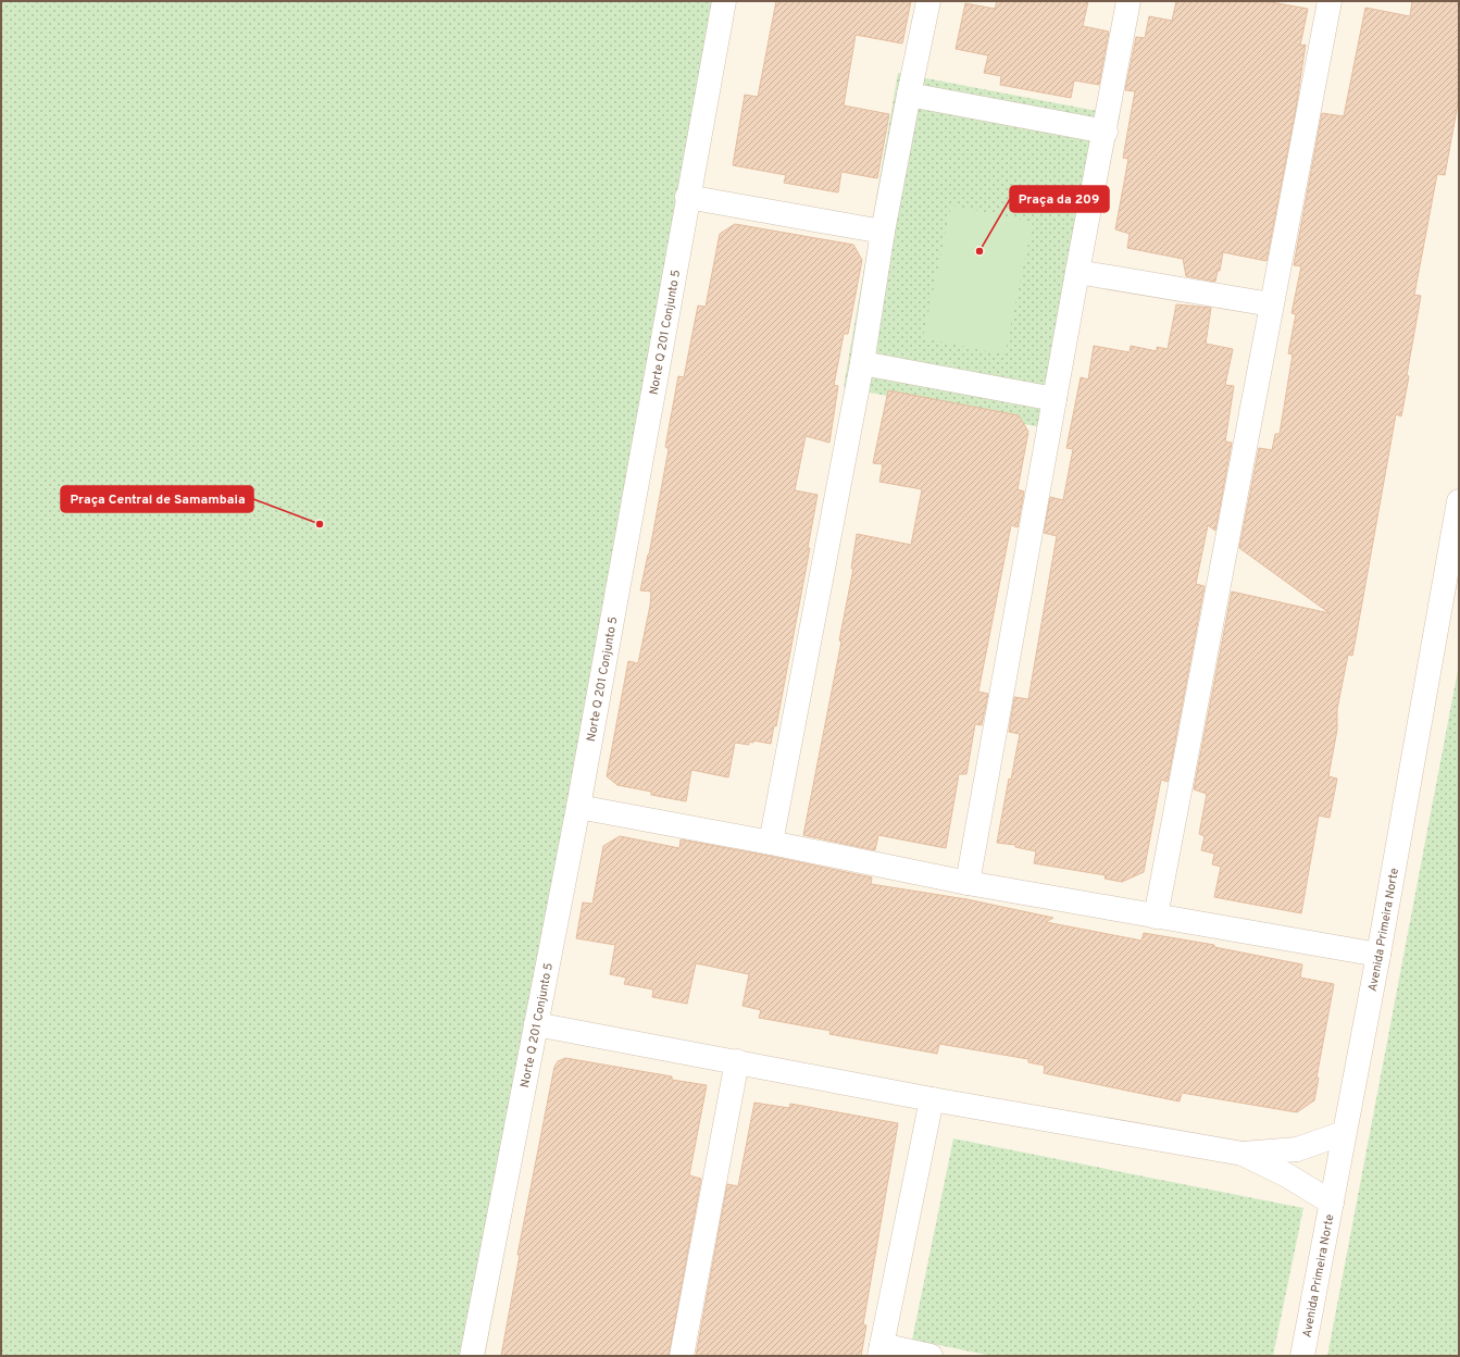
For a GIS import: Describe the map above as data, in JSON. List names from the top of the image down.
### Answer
{
  "streets": {
    "street": ["Norte Q 201 Conjunto 5", "Avenida Primeira Norte"]
  },
  "places": ["Praça da 209", "Praça Central de Samambaia"]
}
